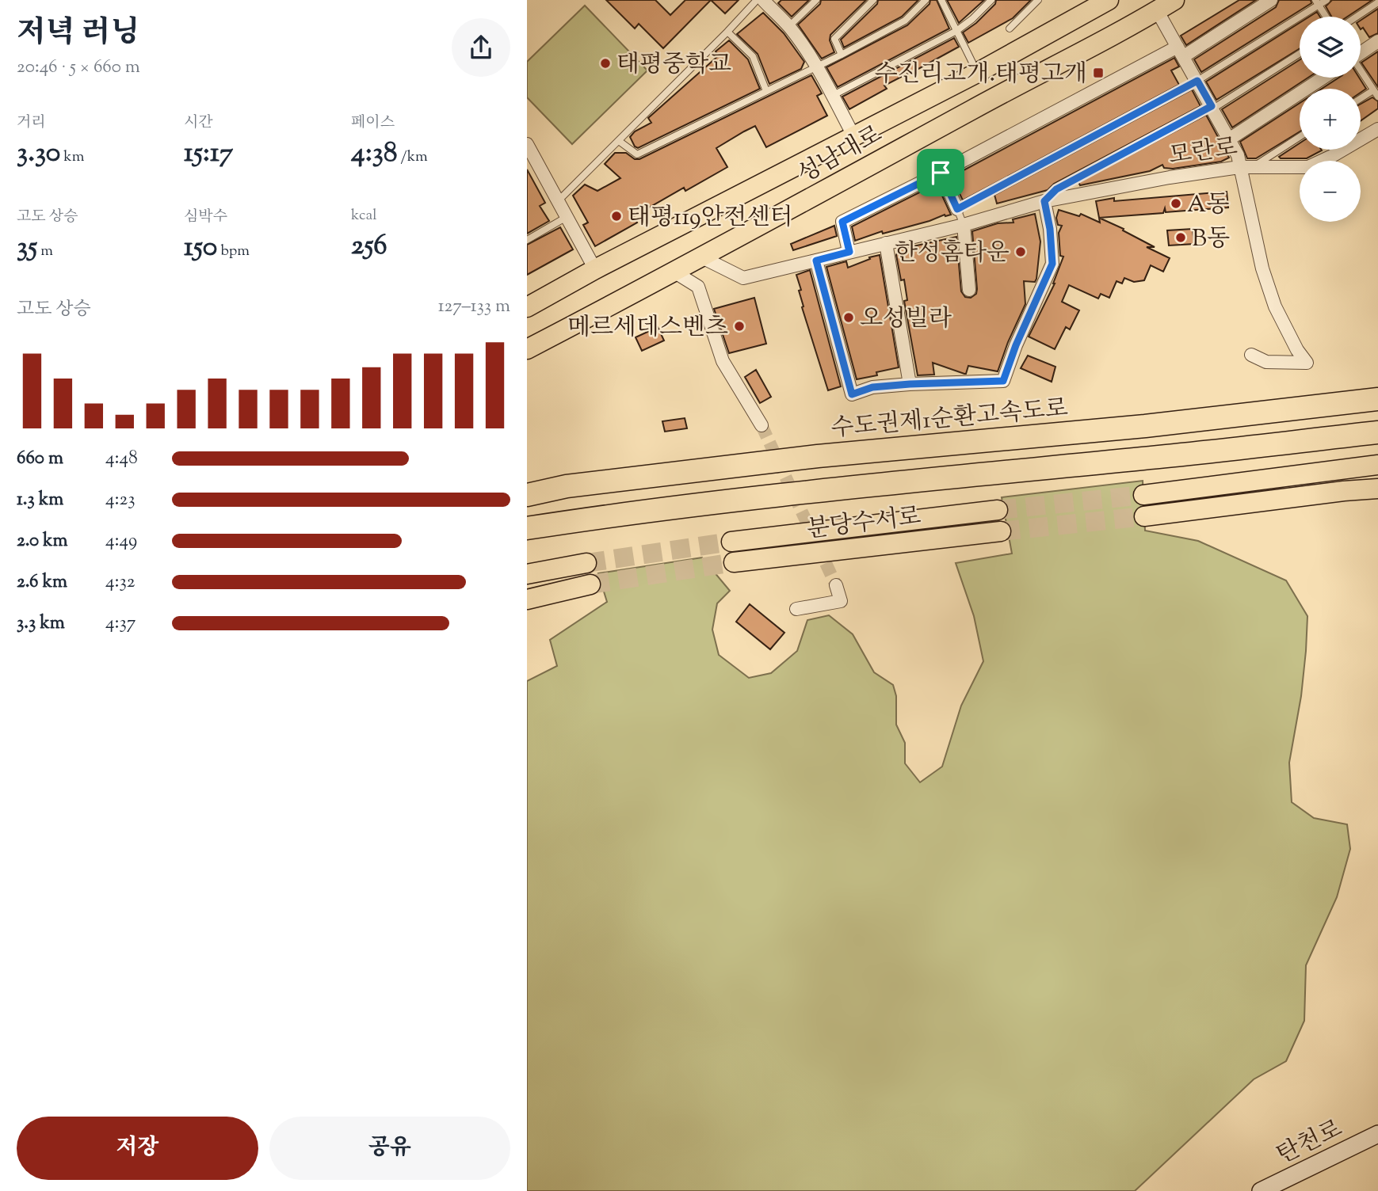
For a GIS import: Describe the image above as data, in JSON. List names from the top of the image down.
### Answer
{
  "streets": {
    "highway": ["수도권제1순환고속도로"],
    "main road": ["성남대로", "분당수서로", "탄천로"],
    "street": ["모란로"]
  },
  "crossings": [
    ["모란로", "성남대로"]
  ],
  "places": {
    "other": [
      "태평중학교",
      "A동",
      "태평119안전센터",
      "B동",
      "한성홈타운",
      "오성빌라",
      "메르세데스벤츠"
    ],
    "transit": ["수진리고개.태평고개"]
  },
  "page": {
    "heading": ["저녁 러닝", "20:46 · 5 × 660 m"],
    "map_buttons": ["+", "−"],
    "stats": [
      ["거리", "3.30 km"],
      ["시간", "15:17"],
      ["페이스", "4:38 /km"],
      ["고도 상승", "35 m"],
      ["심박수", "150 bpm"],
      ["kcal", "256"]
    ],
    "chart": ["고도 상승", "127–133 m"],
    "list": [
      {
        "name": "660 m",
        "note": "4:48"
      },
      {
        "name": "1.3 km",
        "note": "4:23"
      },
      {
        "name": "2.0 km",
        "note": "4:49"
      },
      {
        "name": "2.6 km",
        "note": "4:32"
      },
      {
        "name": "3.3 km",
        "note": "4:37"
      }
    ],
    "buttons": ["저장", "공유"]
  }
}
